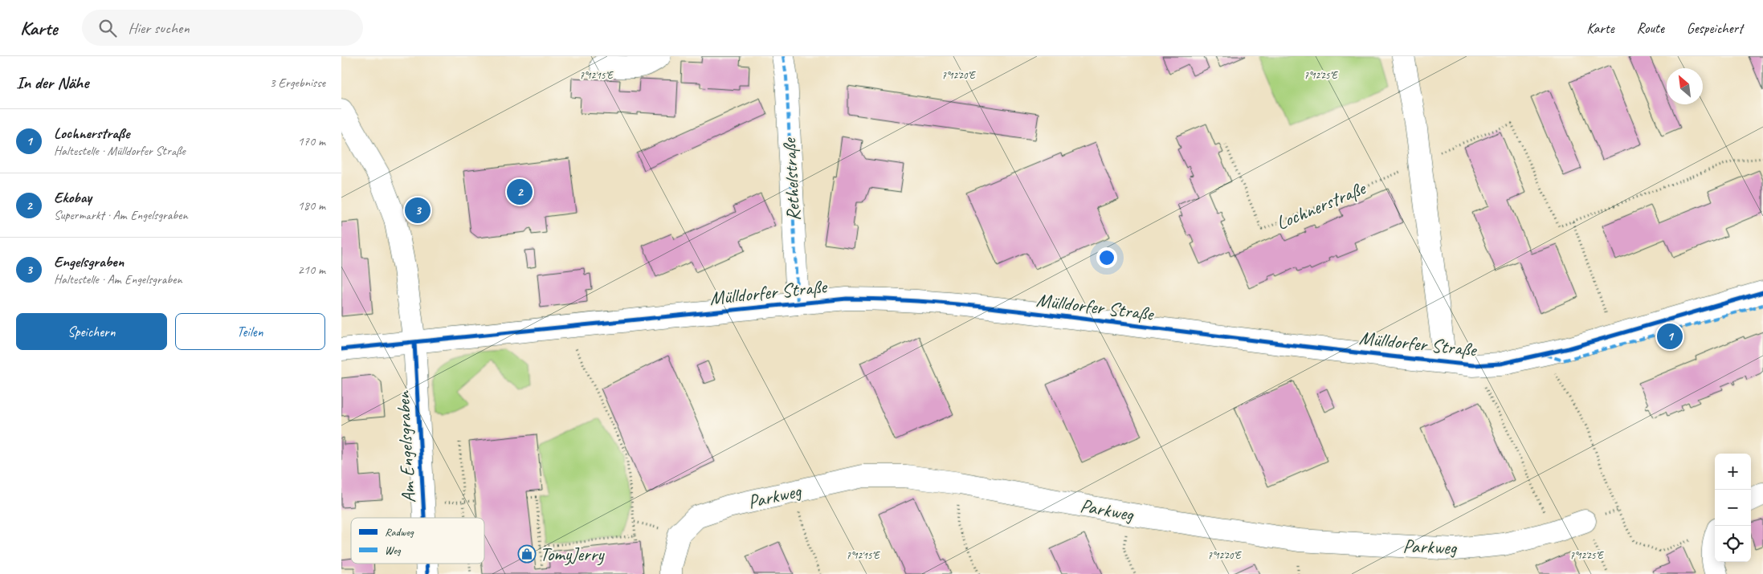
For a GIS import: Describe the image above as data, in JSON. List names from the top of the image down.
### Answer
{
  "streets": {
    "street": [
      "Rethelstraße",
      "Mülldorfer Straße",
      "Am Engelsgraben",
      "Parkweg"
    ],
    "path": ["Lochnerstraße"]
  },
  "crossings": [
    ["Rethelstraße", "Mülldorfer Straße"],
    ["Mülldorfer Straße", "Am Engelsgraben"]
  ],
  "places": {
    "shop": ["TomyJerry"]
  },
  "legend": ["Radweg", "Weg"],
  "north": "top left",
  "page": {
    "header": "Karte",
    "search": "Hier suchen",
    "nav": ["Karte", "Route", "Gespeichert"],
    "heading": ["In der Nähe", "3 Ergebnisse"],
    "list": [
      {
        "mark": "1",
        "name": "Lochnerstraße",
        "note": "Haltestelle · Mülldorfer Straße",
        "value": "170 m"
      },
      {
        "mark": "2",
        "name": "Ekobay",
        "note": "Supermarkt · Am Engelsgraben",
        "value": "180 m"
      },
      {
        "mark": "3",
        "name": "Engelsgraben",
        "note": "Haltestelle · Am Engelsgraben",
        "value": "210 m"
      }
    ],
    "pins": ["2", "3", "1"],
    "buttons": ["Speichern", "Teilen"],
    "map_buttons": ["+", "−"]
  },
  "coordinates": ["7°12'15\"E", "7°12'20\"E", "7°12'25\"E"]
}
